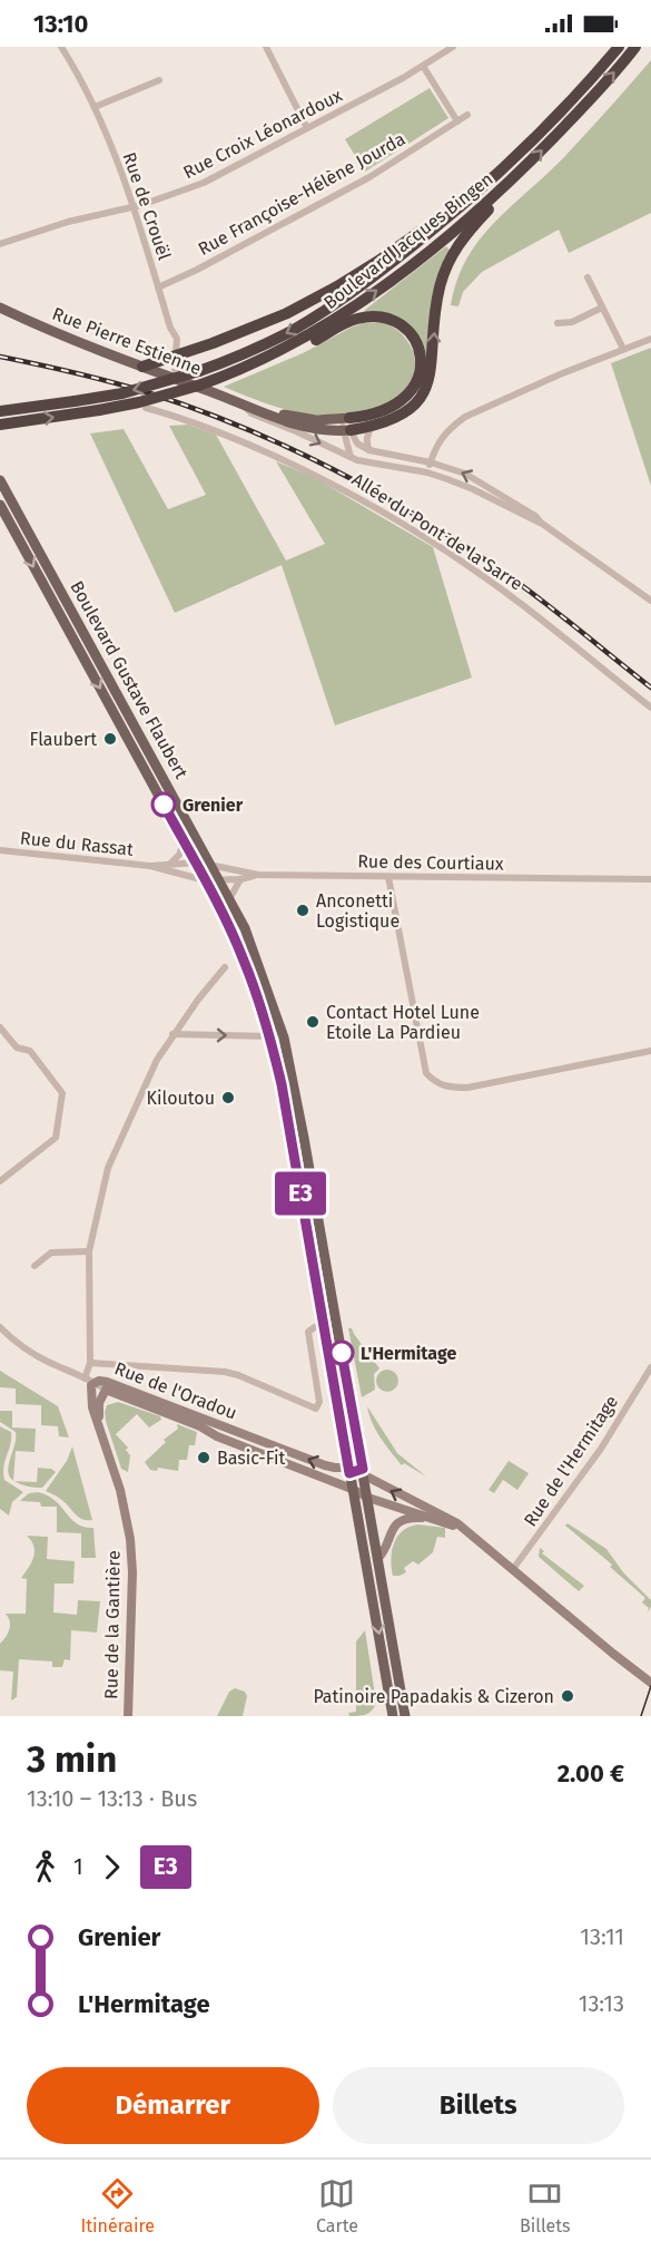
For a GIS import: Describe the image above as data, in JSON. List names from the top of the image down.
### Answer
{
  "streets": {
    "highway": ["Boulevard Jacques Bingen"],
    "main road": [
      "Rue Pierre Estienne",
      "Boulevard Gustave Flaubert",
      "Rue de l'Oradou",
      "Rue de la Gantière"
    ],
    "street": [
      "Rue Croix Léonardoux",
      "Rue Françoise-Hélène Jourda",
      "Rue de Crouël",
      "Allée du Pont de la Sarre",
      "Rue du Rassat",
      "Rue des Courtiaux",
      "Rue de l'Hermitage"
    ]
  },
  "crossings": [
    ["Rue Croix Léonardoux", "Rue de Crouël"],
    ["Rue Françoise-Hélène Jourda", "Rue de Crouël"],
    ["Rue de Crouël", "Rue Pierre Estienne"],
    ["Boulevard Gustave Flaubert", "Rue du Rassat"],
    ["Boulevard Gustave Flaubert", "Rue des Courtiaux"],
    ["Boulevard Gustave Flaubert", "Rue de l'Oradou"],
    ["Rue du Rassat", "Rue des Courtiaux"],
    ["Rue de l'Oradou", "Rue de la Gantière"]
  ],
  "places": [
    "Flaubert",
    "Grenier",
    "Anconetti Logistique",
    "Contact Hotel Lune Etoile La Pardieu",
    "Kiloutou",
    "L'Hermitage",
    "Basic-Fit",
    "Patinoire Papadakis & Cizeron"
  ],
  "lines": ["bus line E3"],
  "page": {
    "status": "13:10",
    "on_map": "E3",
    "heading": ["3 min", "13:10 – 13:13 · Bus", "2.00 €"],
    "legs": ["1", "E3"],
    "list": [
      {
        "name": "Grenier",
        "value": "13:11"
      },
      {
        "name": "L'Hermitage",
        "value": "13:13"
      }
    ],
    "buttons": ["Démarrer", "Billets"],
    "tabs": ["Itinéraire", "Carte", "Billets"]
  }
}
